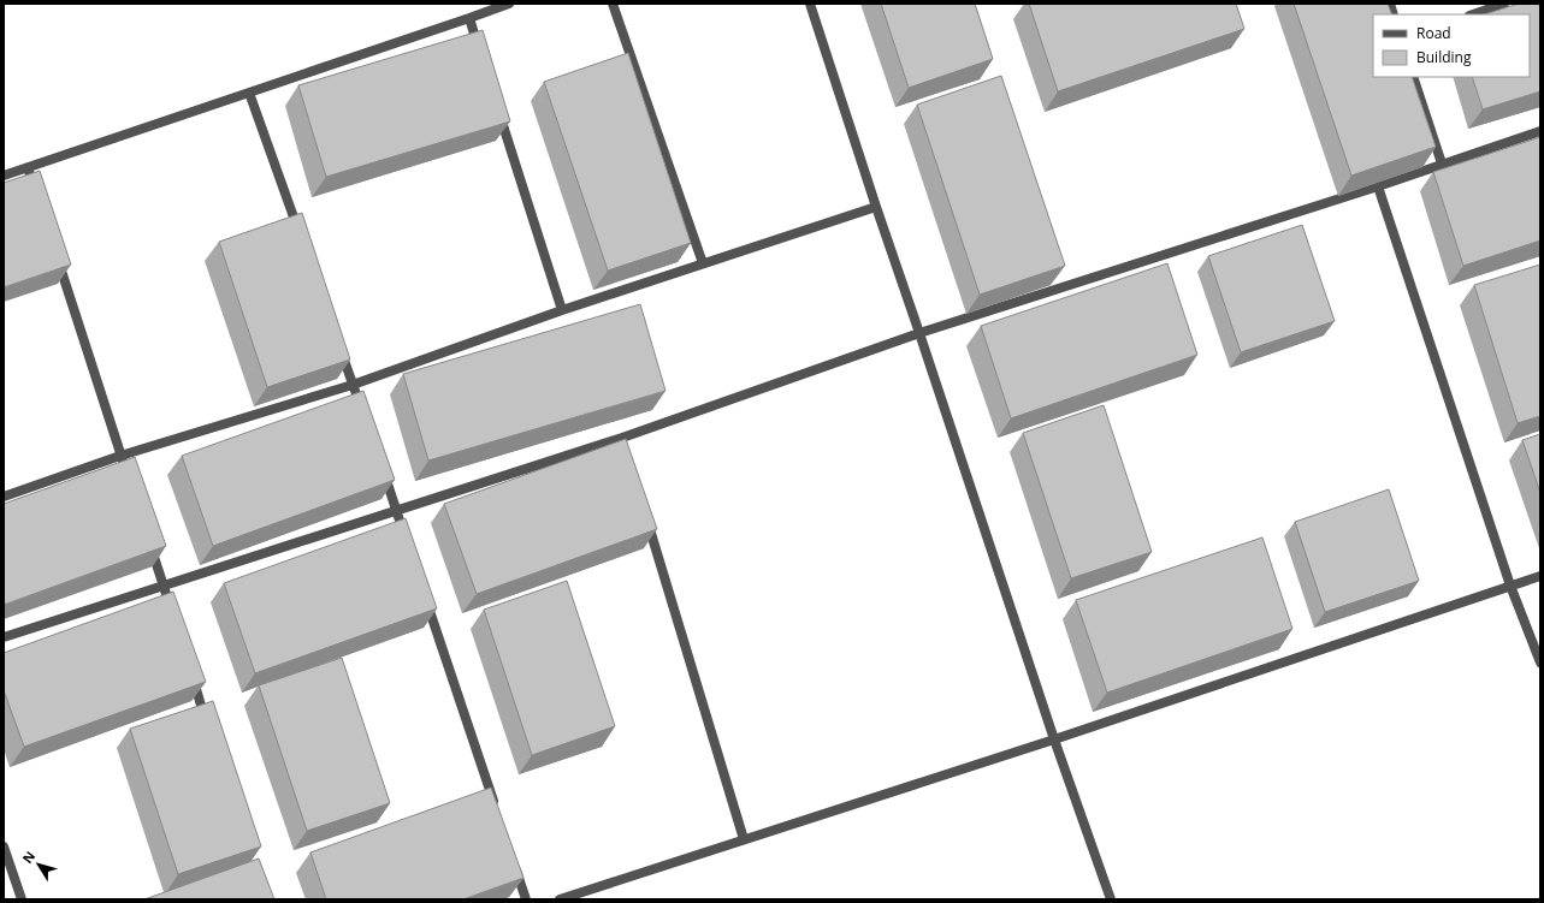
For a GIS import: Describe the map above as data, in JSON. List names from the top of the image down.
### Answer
{
  "legend": ["Road", "Building"],
  "north": "top left"
}
